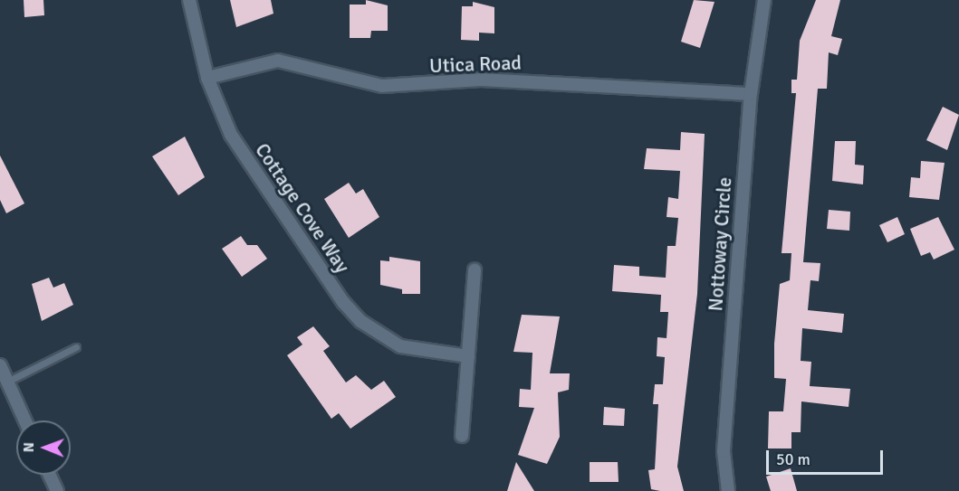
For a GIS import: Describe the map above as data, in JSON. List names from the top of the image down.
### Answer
{
  "streets": {
    "street": ["Utica Road", "Cottage Cove Way", "Nottoway Circle"]
  },
  "crossings": [
    ["Utica Road", "Cottage Cove Way"],
    ["Utica Road", "Nottoway Circle"]
  ],
  "scale_bar": "50 m",
  "north": "left"
}
